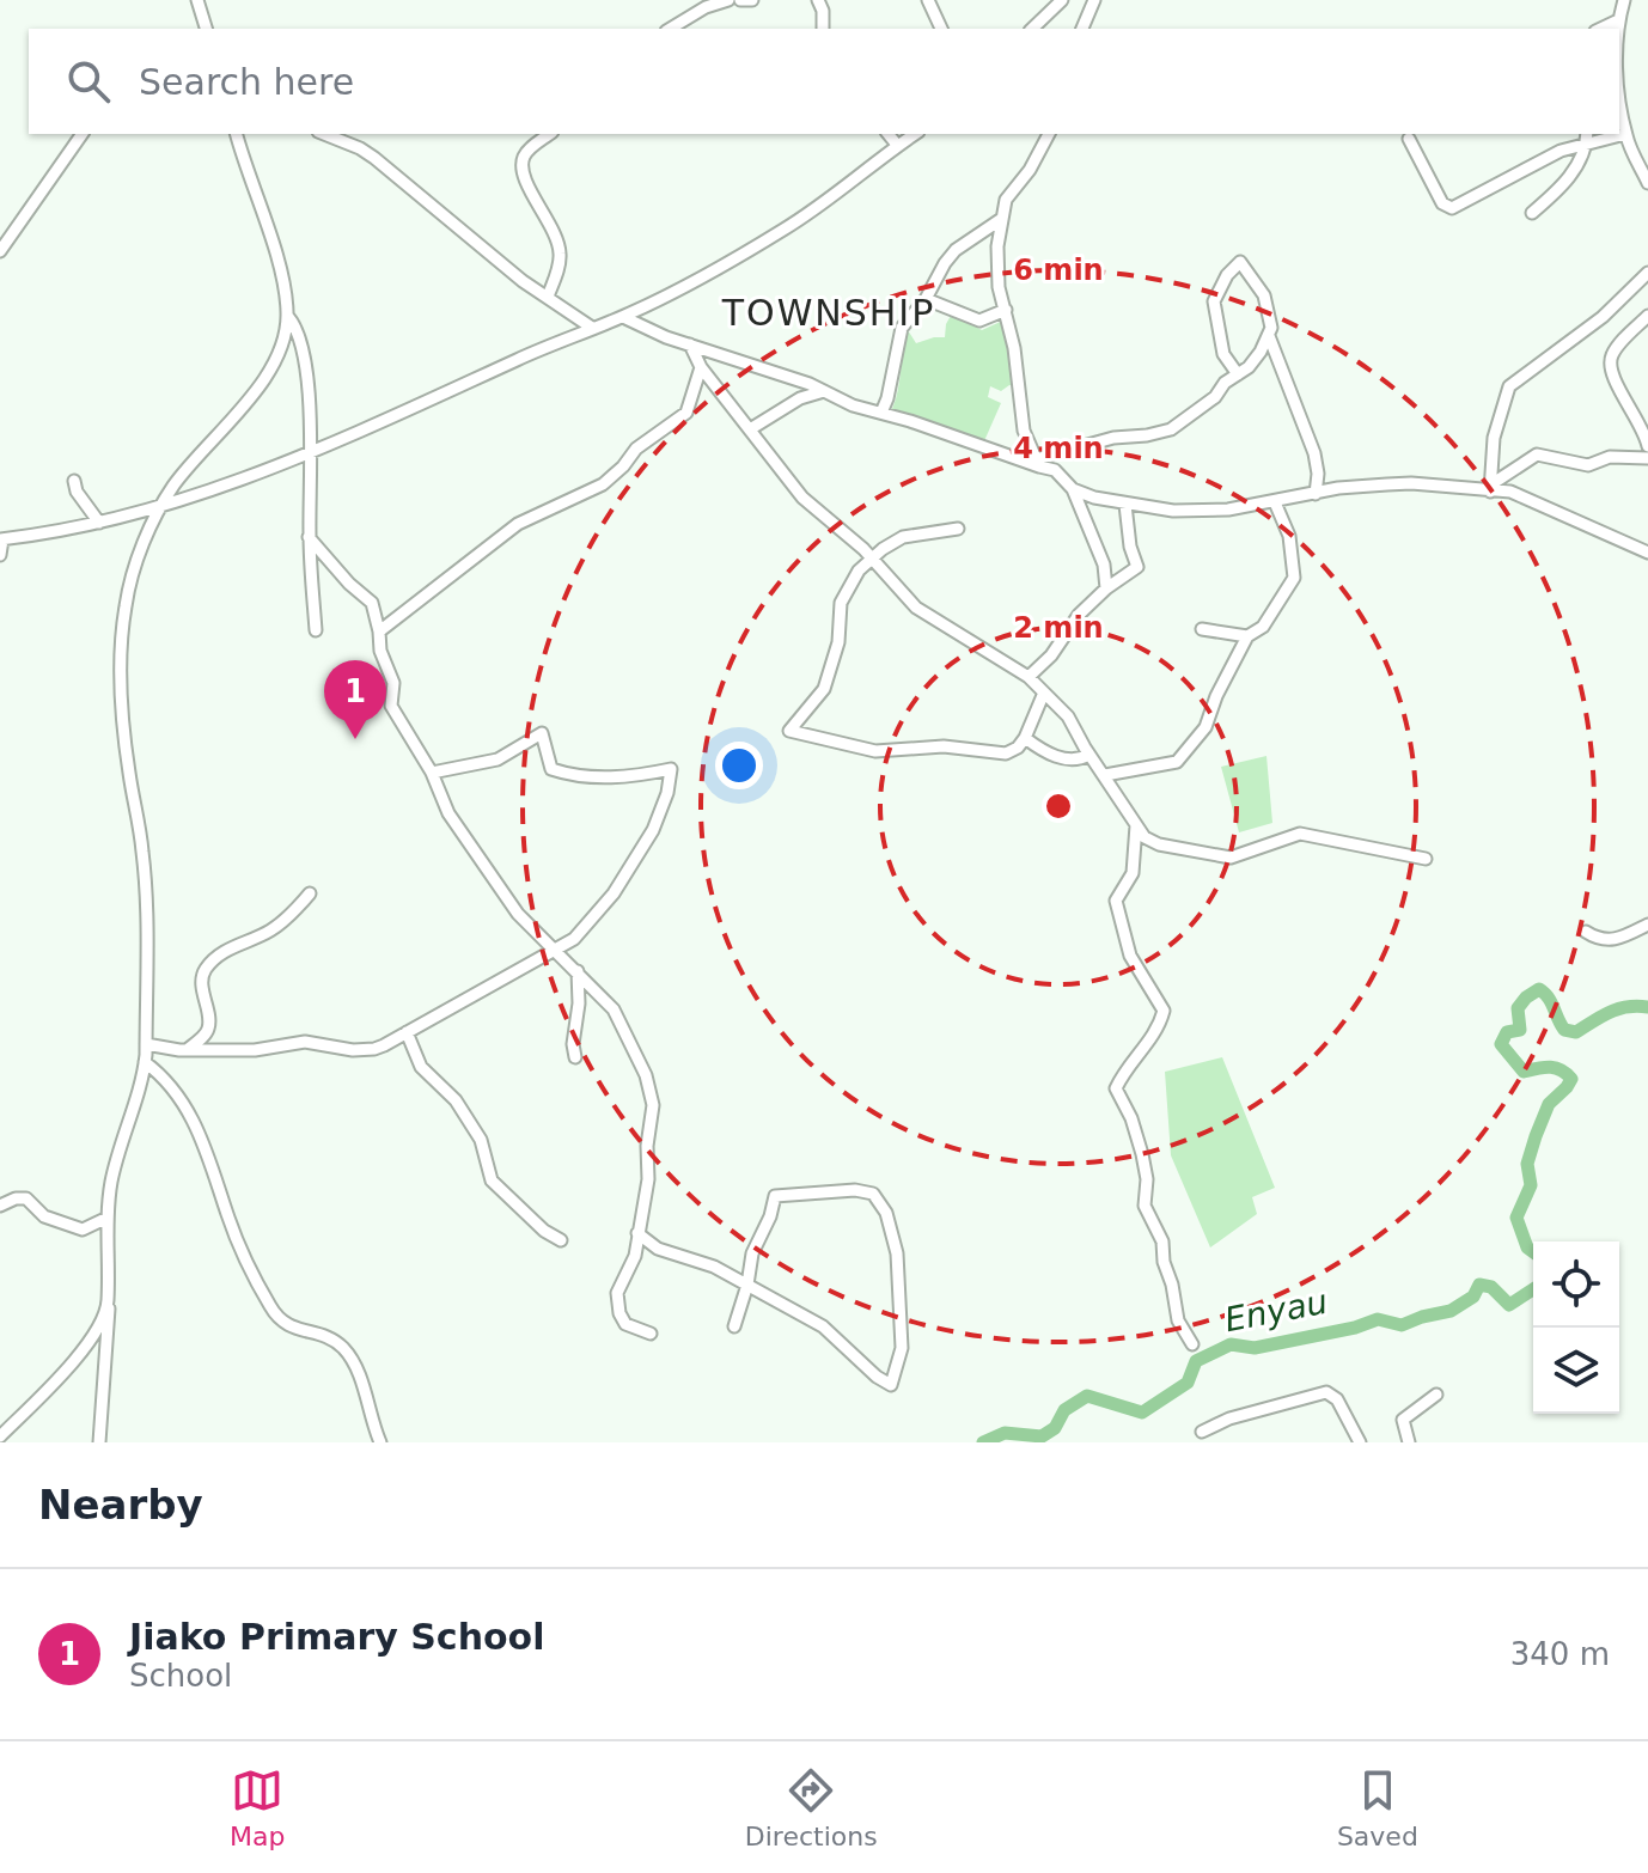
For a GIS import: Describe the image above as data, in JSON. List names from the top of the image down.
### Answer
{
  "districts": ["TOWNSHIP"],
  "water": ["Enyau"],
  "page": {
    "search": "Search here",
    "pins": "1",
    "heading": "Nearby",
    "list": [
      {
        "mark": "1",
        "name": "Jiako Primary School",
        "note": "School",
        "value": "340 m"
      }
    ],
    "nav": ["Map", "Directions", "Saved"]
  },
  "rings": ["6 min", "4 min", "2 min"]
}
